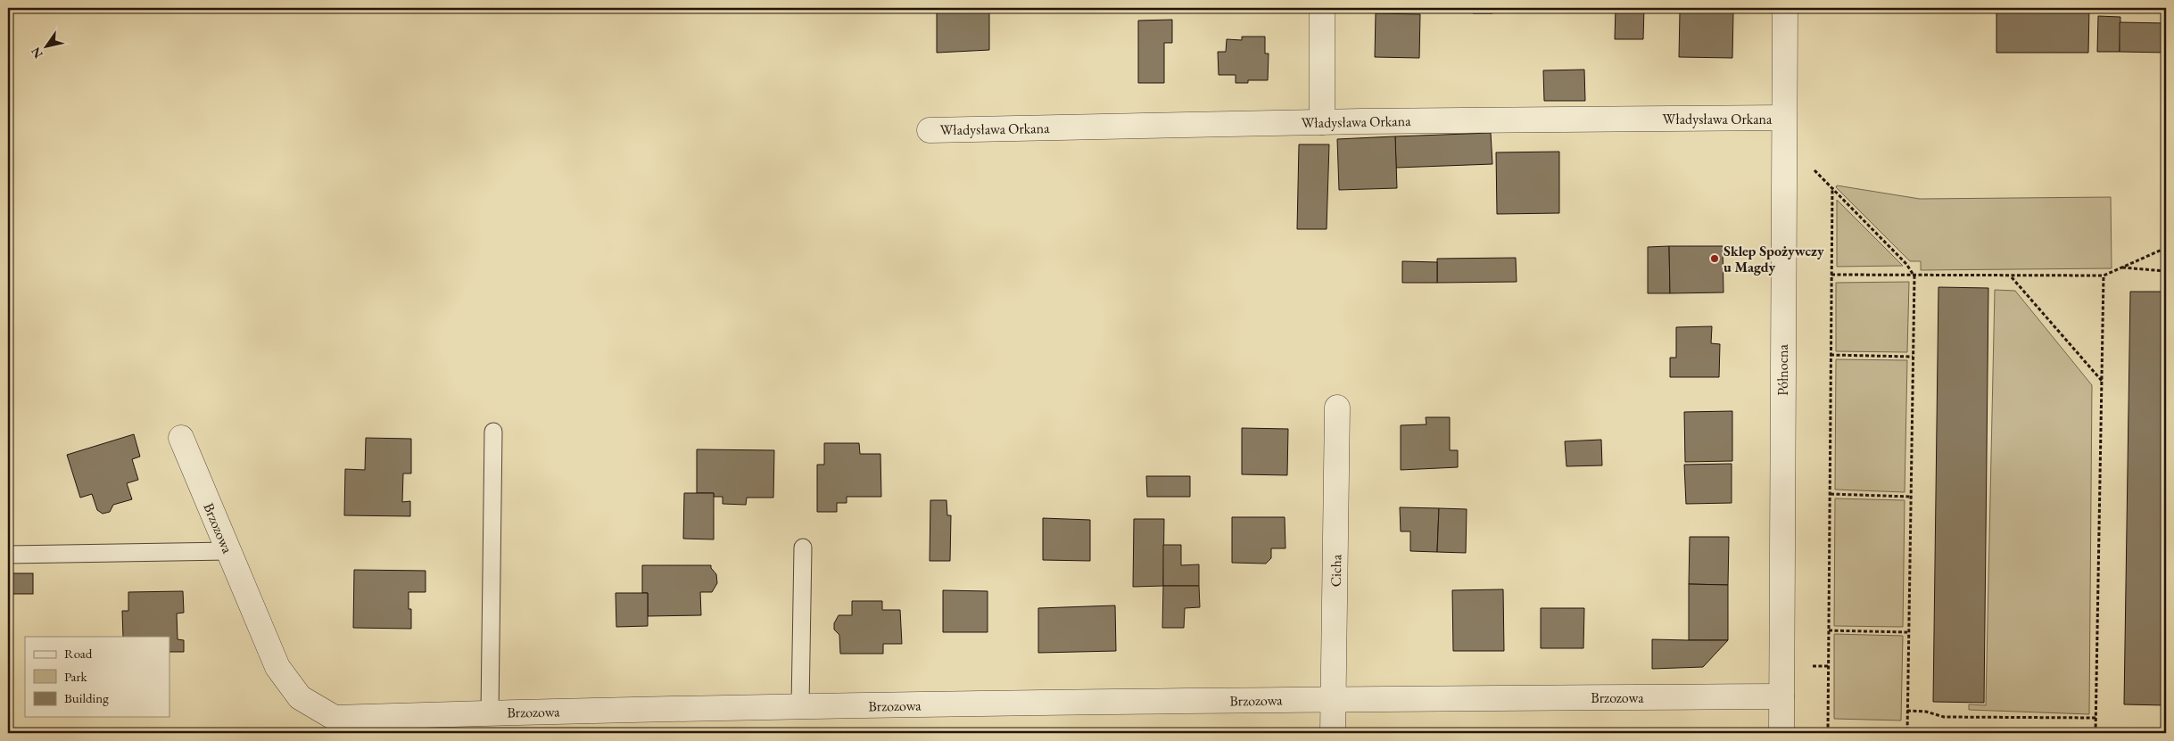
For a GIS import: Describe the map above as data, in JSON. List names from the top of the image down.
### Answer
{
  "streets": {
    "street": [
      "Władysława Orkana",
      "Północna",
      "Brzozowa",
      "Cicha"
    ]
  },
  "crossings": [
    ["Władysława Orkana", "Północna"],
    ["Północna", "Brzozowa"],
    ["Brzozowa", "Cicha"]
  ],
  "places": ["Sklep Spożywczy u Magdy"],
  "legend": ["Road", "Park", "Building"],
  "north": "bottom left"
}
